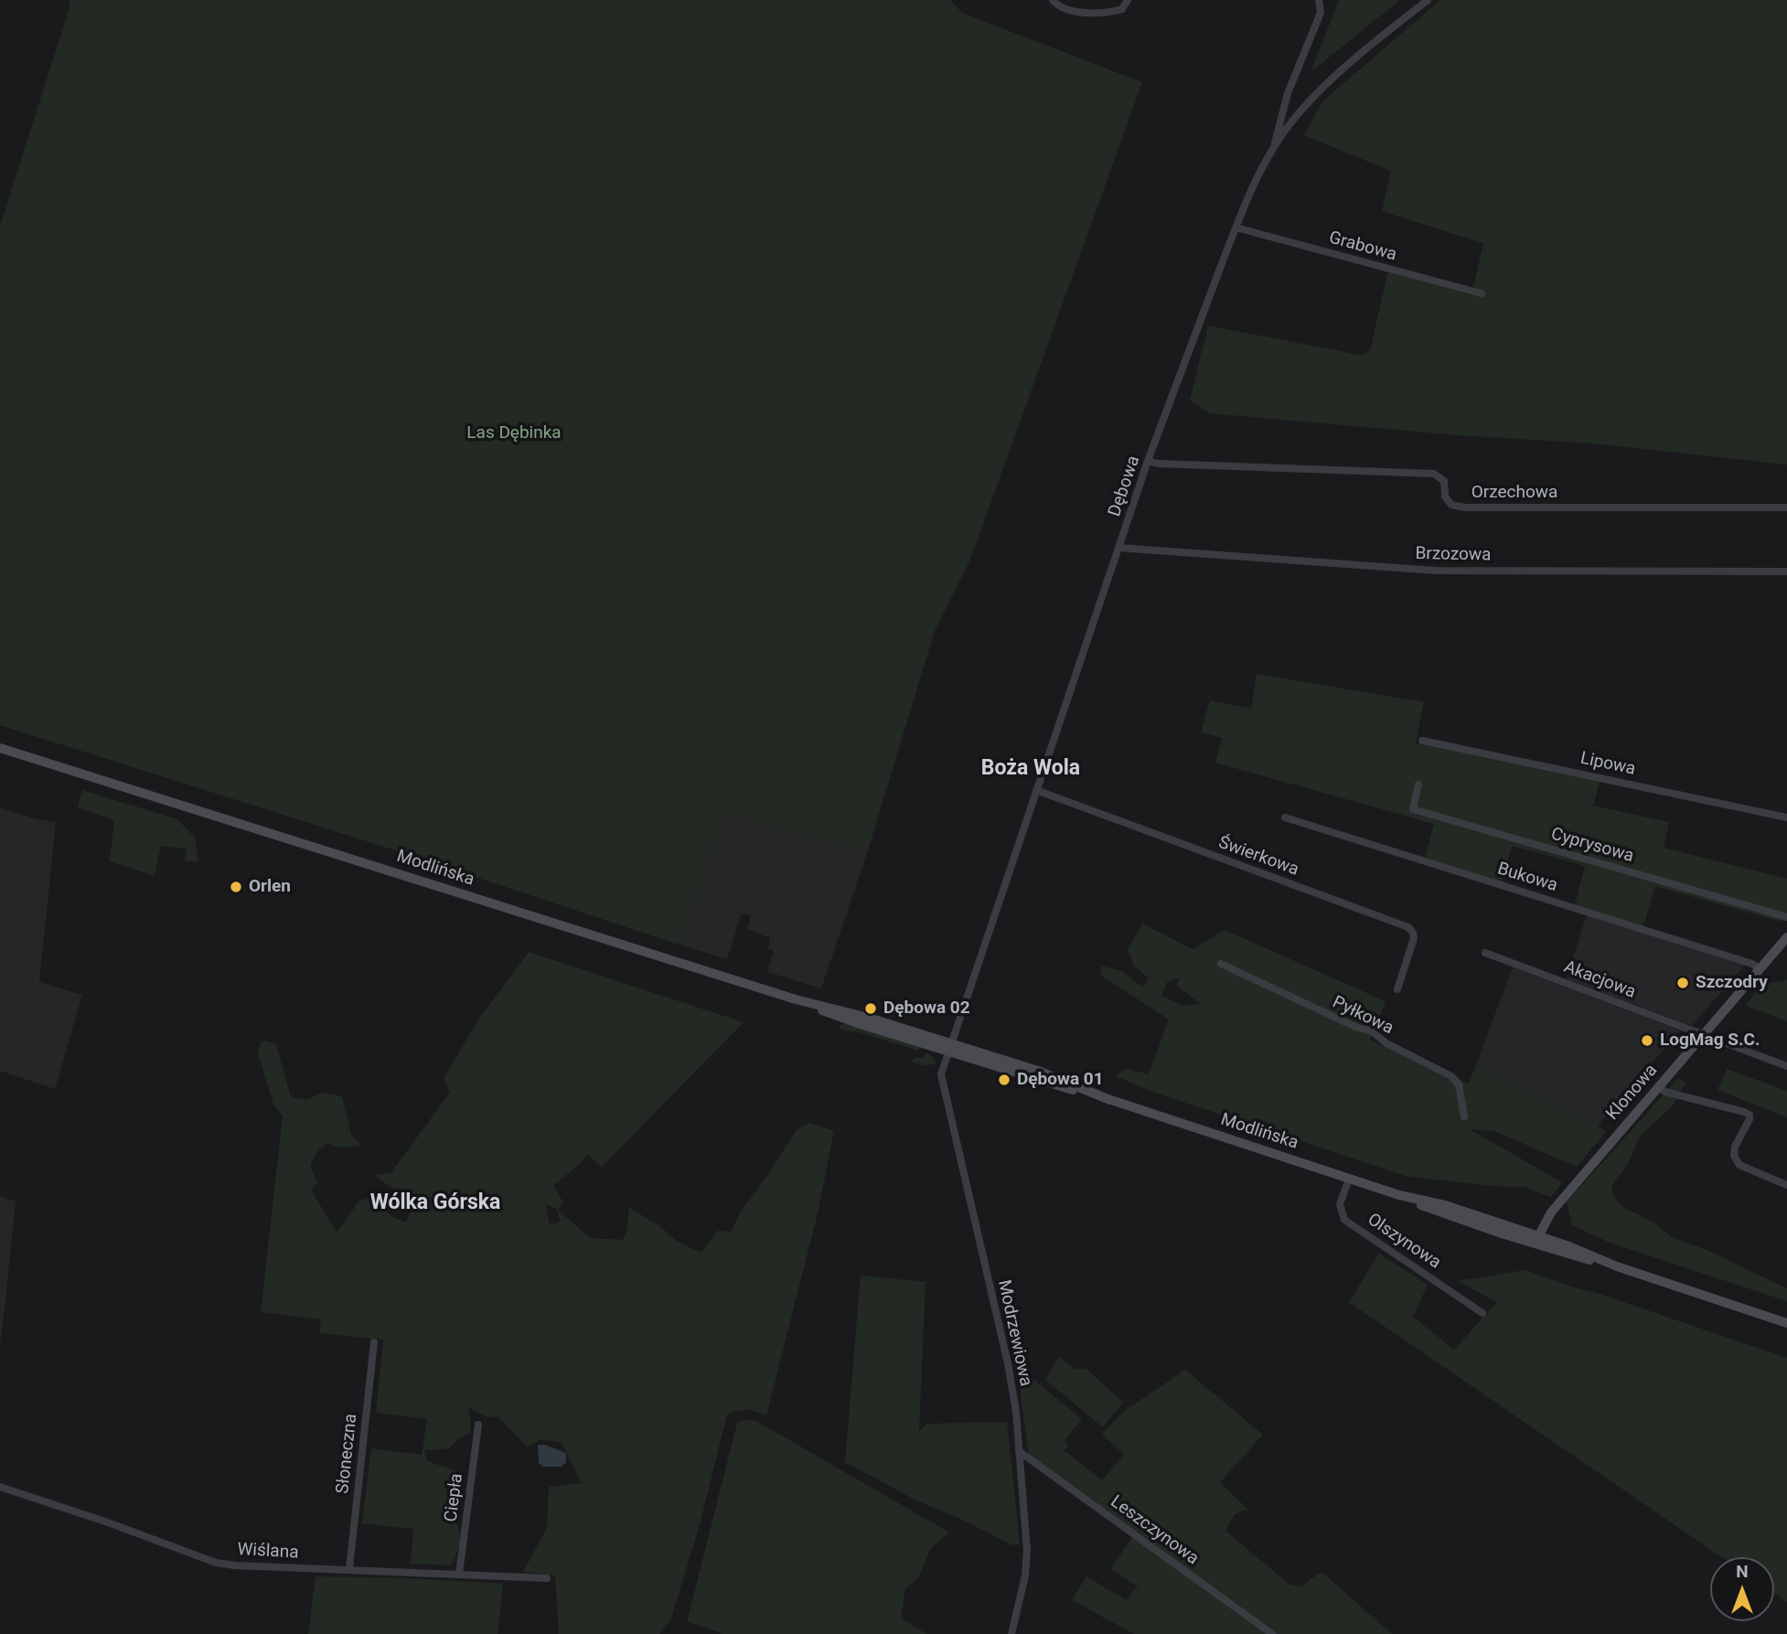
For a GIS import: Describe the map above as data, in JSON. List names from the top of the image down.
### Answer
{
  "streets": {
    "main road": ["Modlińska", "Klonowa"],
    "street": [
      "Grabowa",
      "Dębowa",
      "Orzechowa",
      "Brzozowa",
      "Lipowa",
      "Cyprysowa",
      "Świerkowa",
      "Bukowa",
      "Akacjowa",
      "Pyłkowa",
      "Olszynowa",
      "Modrzewiowa",
      "Słoneczna",
      "Ciepła",
      "Leszczynowa",
      "Wiślana"
    ]
  },
  "crossings": [
    ["Grabowa", "Dębowa"],
    ["Dębowa", "Orzechowa"],
    ["Dębowa", "Brzozowa"],
    ["Dębowa", "Świerkowa"],
    ["Dębowa", "Modlińska"],
    ["Dębowa", "Modrzewiowa"],
    ["Modlińska", "Klonowa"],
    ["Modlińska", "Olszynowa"],
    ["Modlińska", "Modrzewiowa"],
    ["Bukowa", "Klonowa"],
    ["Akacjowa", "Klonowa"],
    ["Modrzewiowa", "Leszczynowa"],
    ["Słoneczna", "Wiślana"],
    ["Ciepła", "Wiślana"]
  ],
  "districts": ["Boża Wola", "Wólka Górska"],
  "parks": ["Las Dębinka"],
  "places": [
    "Orlen",
    "Szczodry",
    "Dębowa 02",
    "LogMag S.C.",
    "Dębowa 01"
  ],
  "north": "top"
}
